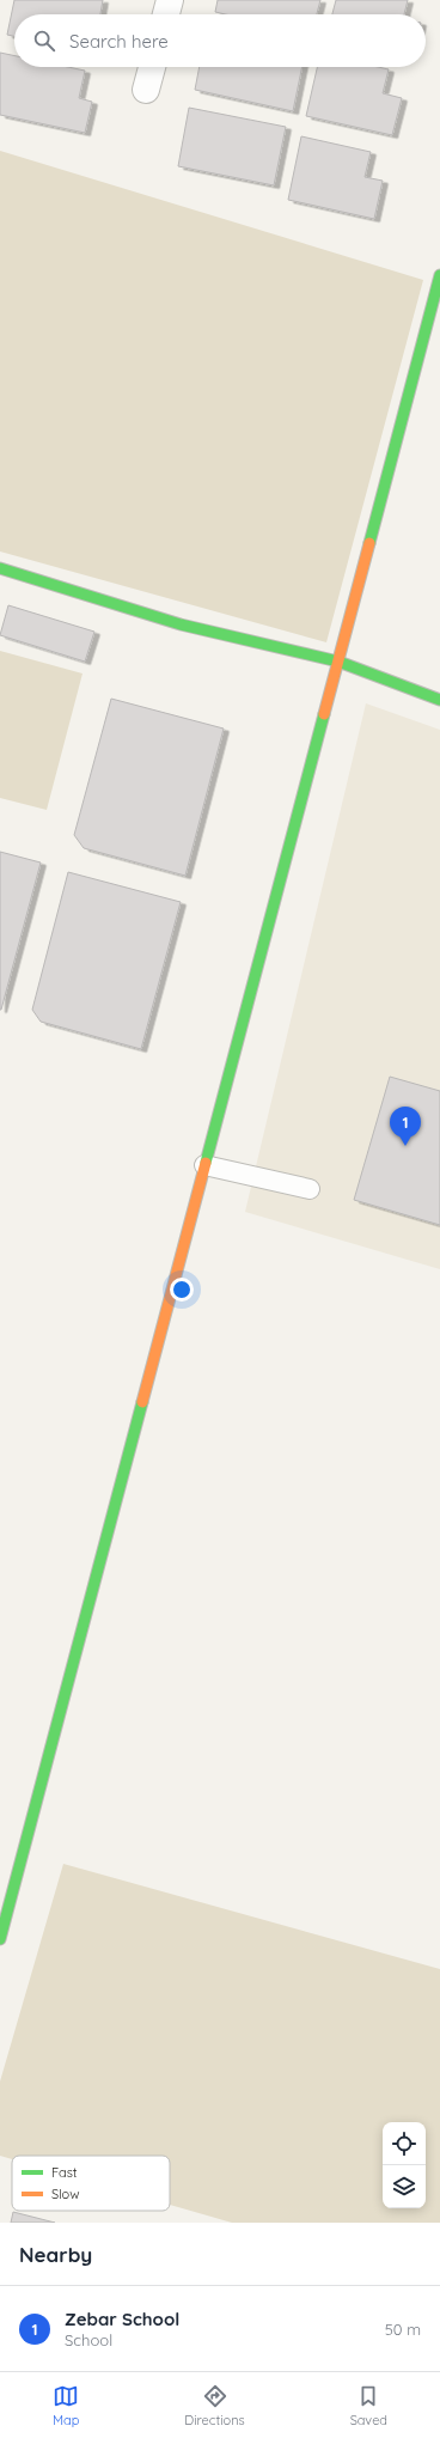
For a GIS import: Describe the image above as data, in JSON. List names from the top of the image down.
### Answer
{
  "legend": ["Fast", "Slow"],
  "page": {
    "search": "Search here",
    "pins": "1",
    "heading": "Nearby",
    "list": [
      {
        "mark": "1",
        "name": "Zebar School",
        "note": "School",
        "value": "50 m"
      }
    ],
    "nav": ["Map", "Directions", "Saved"]
  }
}
